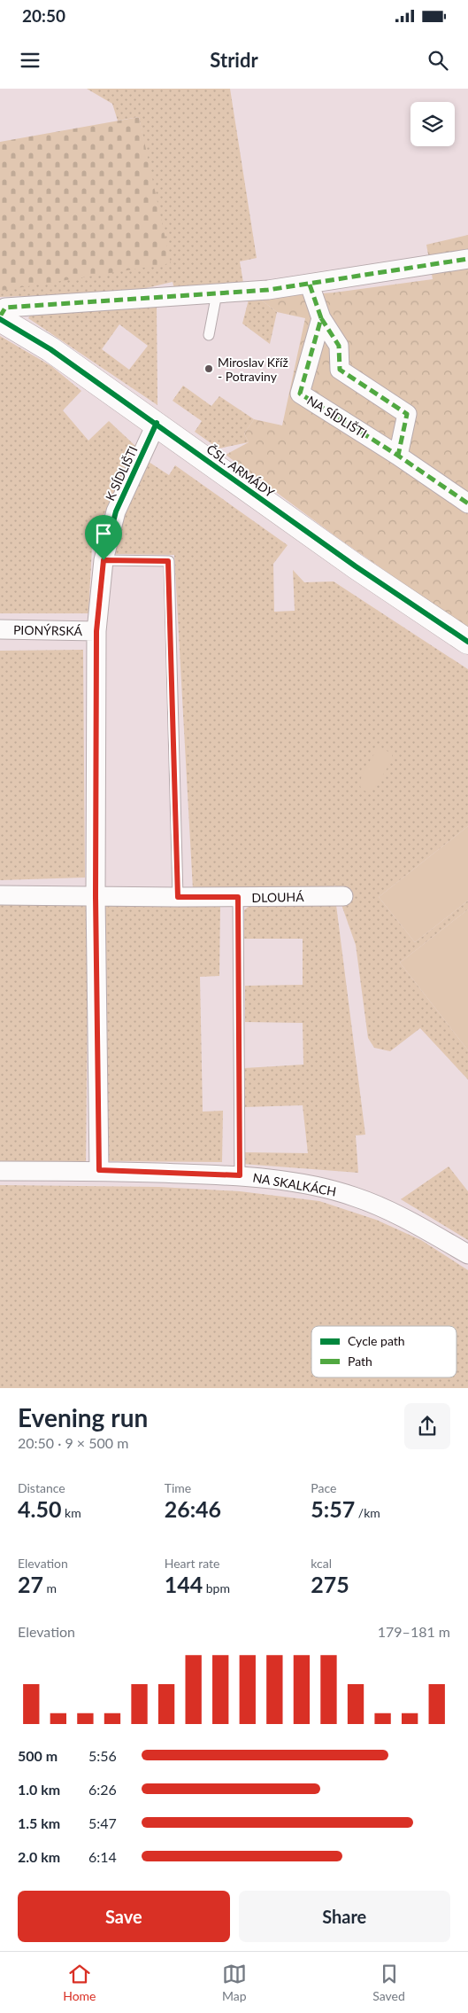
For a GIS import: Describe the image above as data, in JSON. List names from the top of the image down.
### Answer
{
  "streets": {
    "street": [
      "NA SÍDLIŠTI",
      "ČSL. ARMÁDY",
      "K SÍDLIŠTI",
      "PIONÝRSKÁ",
      "DLOUHÁ",
      "NA SKALKÁCH"
    ]
  },
  "crossings": [
    ["ČSL. ARMÁDY", "K SÍDLIŠTI"],
    ["K SÍDLIŠTI", "PIONÝRSKÁ"],
    ["K SÍDLIŠTI", "DLOUHÁ"],
    ["K SÍDLIŠTI", "NA SKALKÁCH"]
  ],
  "places": ["Miroslav Kříž - Potraviny"],
  "legend": ["Cycle path", "Path"],
  "page": {
    "status": "20:50",
    "header": "Stridr",
    "heading": ["Evening run", "20:50 · 9 × 500 m"],
    "stats": [
      ["Distance", "4.50 km"],
      ["Time", "26:46"],
      ["Pace", "5:57 /km"],
      ["Elevation", "27 m"],
      ["Heart rate", "144 bpm"],
      ["kcal", "275"]
    ],
    "chart": ["Elevation", "179–181 m"],
    "list": [
      {
        "name": "500 m",
        "note": "5:56"
      },
      {
        "name": "1.0 km",
        "note": "6:26"
      },
      {
        "name": "1.5 km",
        "note": "5:47"
      },
      {
        "name": "2.0 km",
        "note": "6:14"
      }
    ],
    "buttons": ["Save", "Share"],
    "tabs": ["Home", "Map", "Saved"]
  }
}
